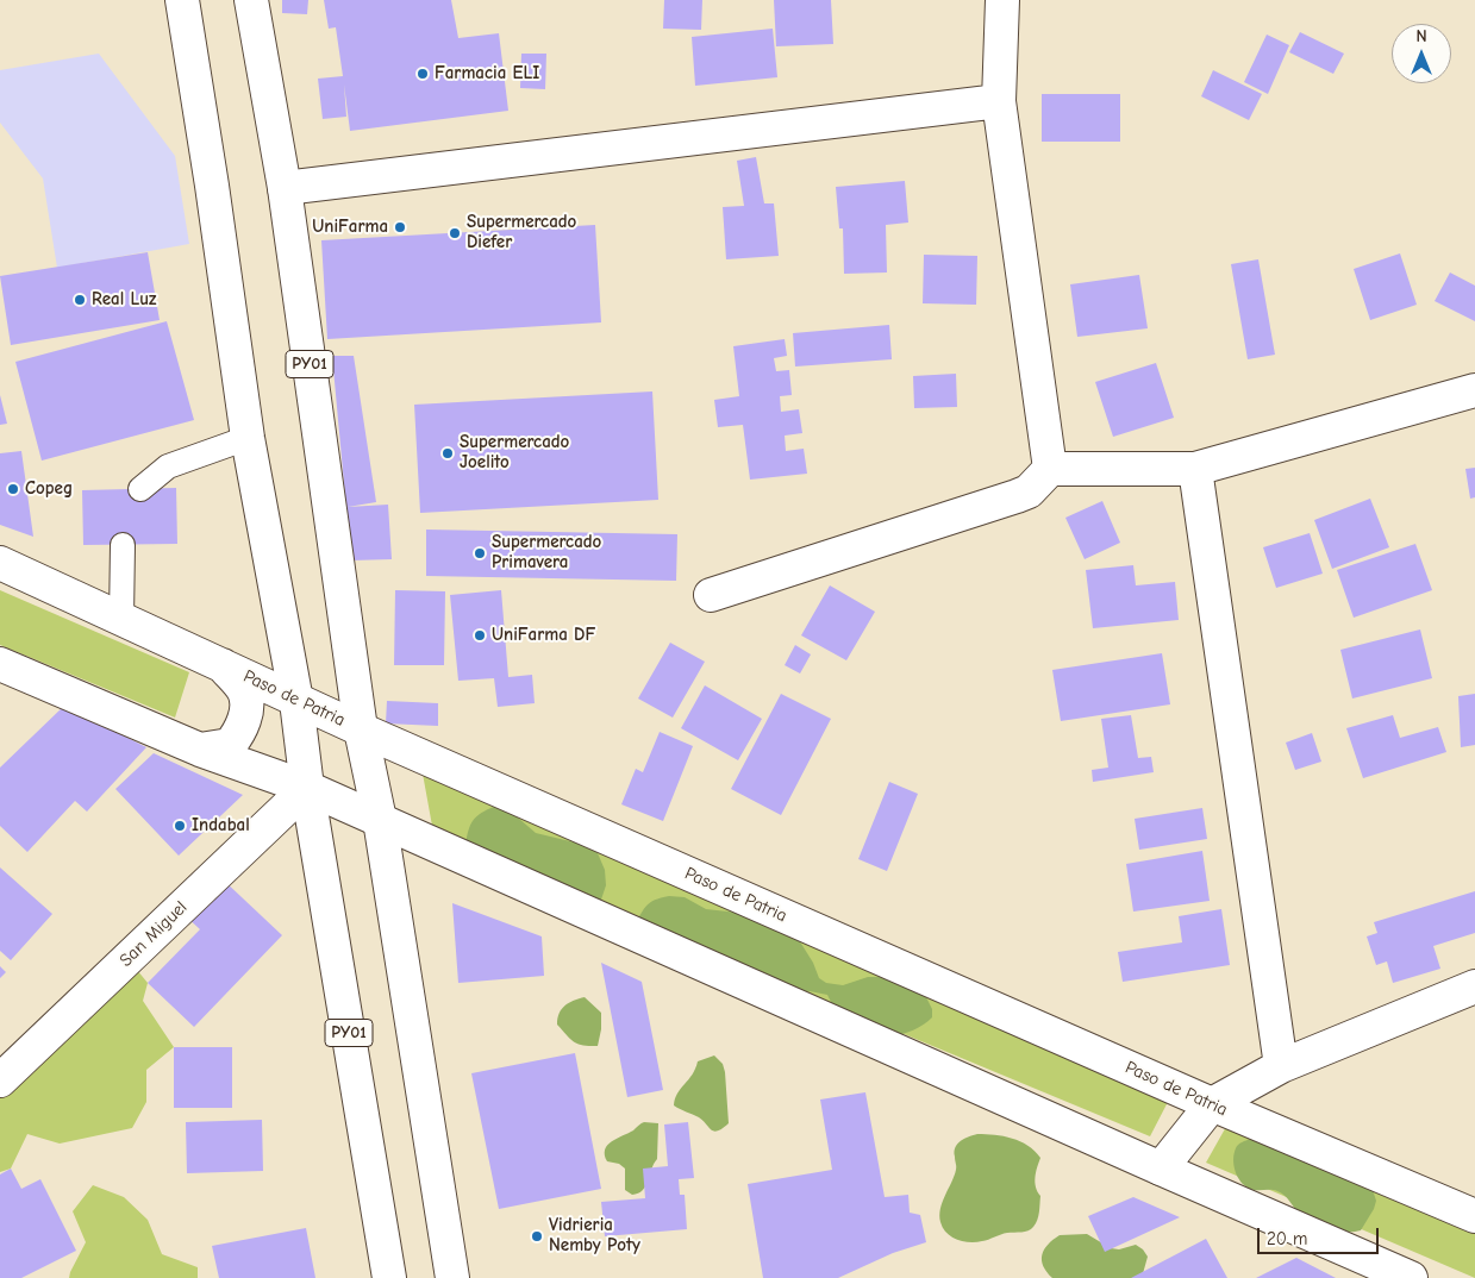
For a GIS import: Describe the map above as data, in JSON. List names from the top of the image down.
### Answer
{
  "streets": {
    "main road": ["PY01", "Paso de Patria", "San Miguel"]
  },
  "crossings": [
    ["PY01", "Paso de Patria"],
    ["PY01", "San Miguel"]
  ],
  "places": [
    "Farmacia ELI",
    "UniFarma",
    "Supermercado Diefer",
    "Real Luz",
    "Supermercado Joelito",
    "Copeg",
    "Supermercado Primavera",
    "UniFarma DF",
    "Indabal",
    "Vidrieria Nemby Poty"
  ],
  "scale_bar": "20 m",
  "north": "top"
}
